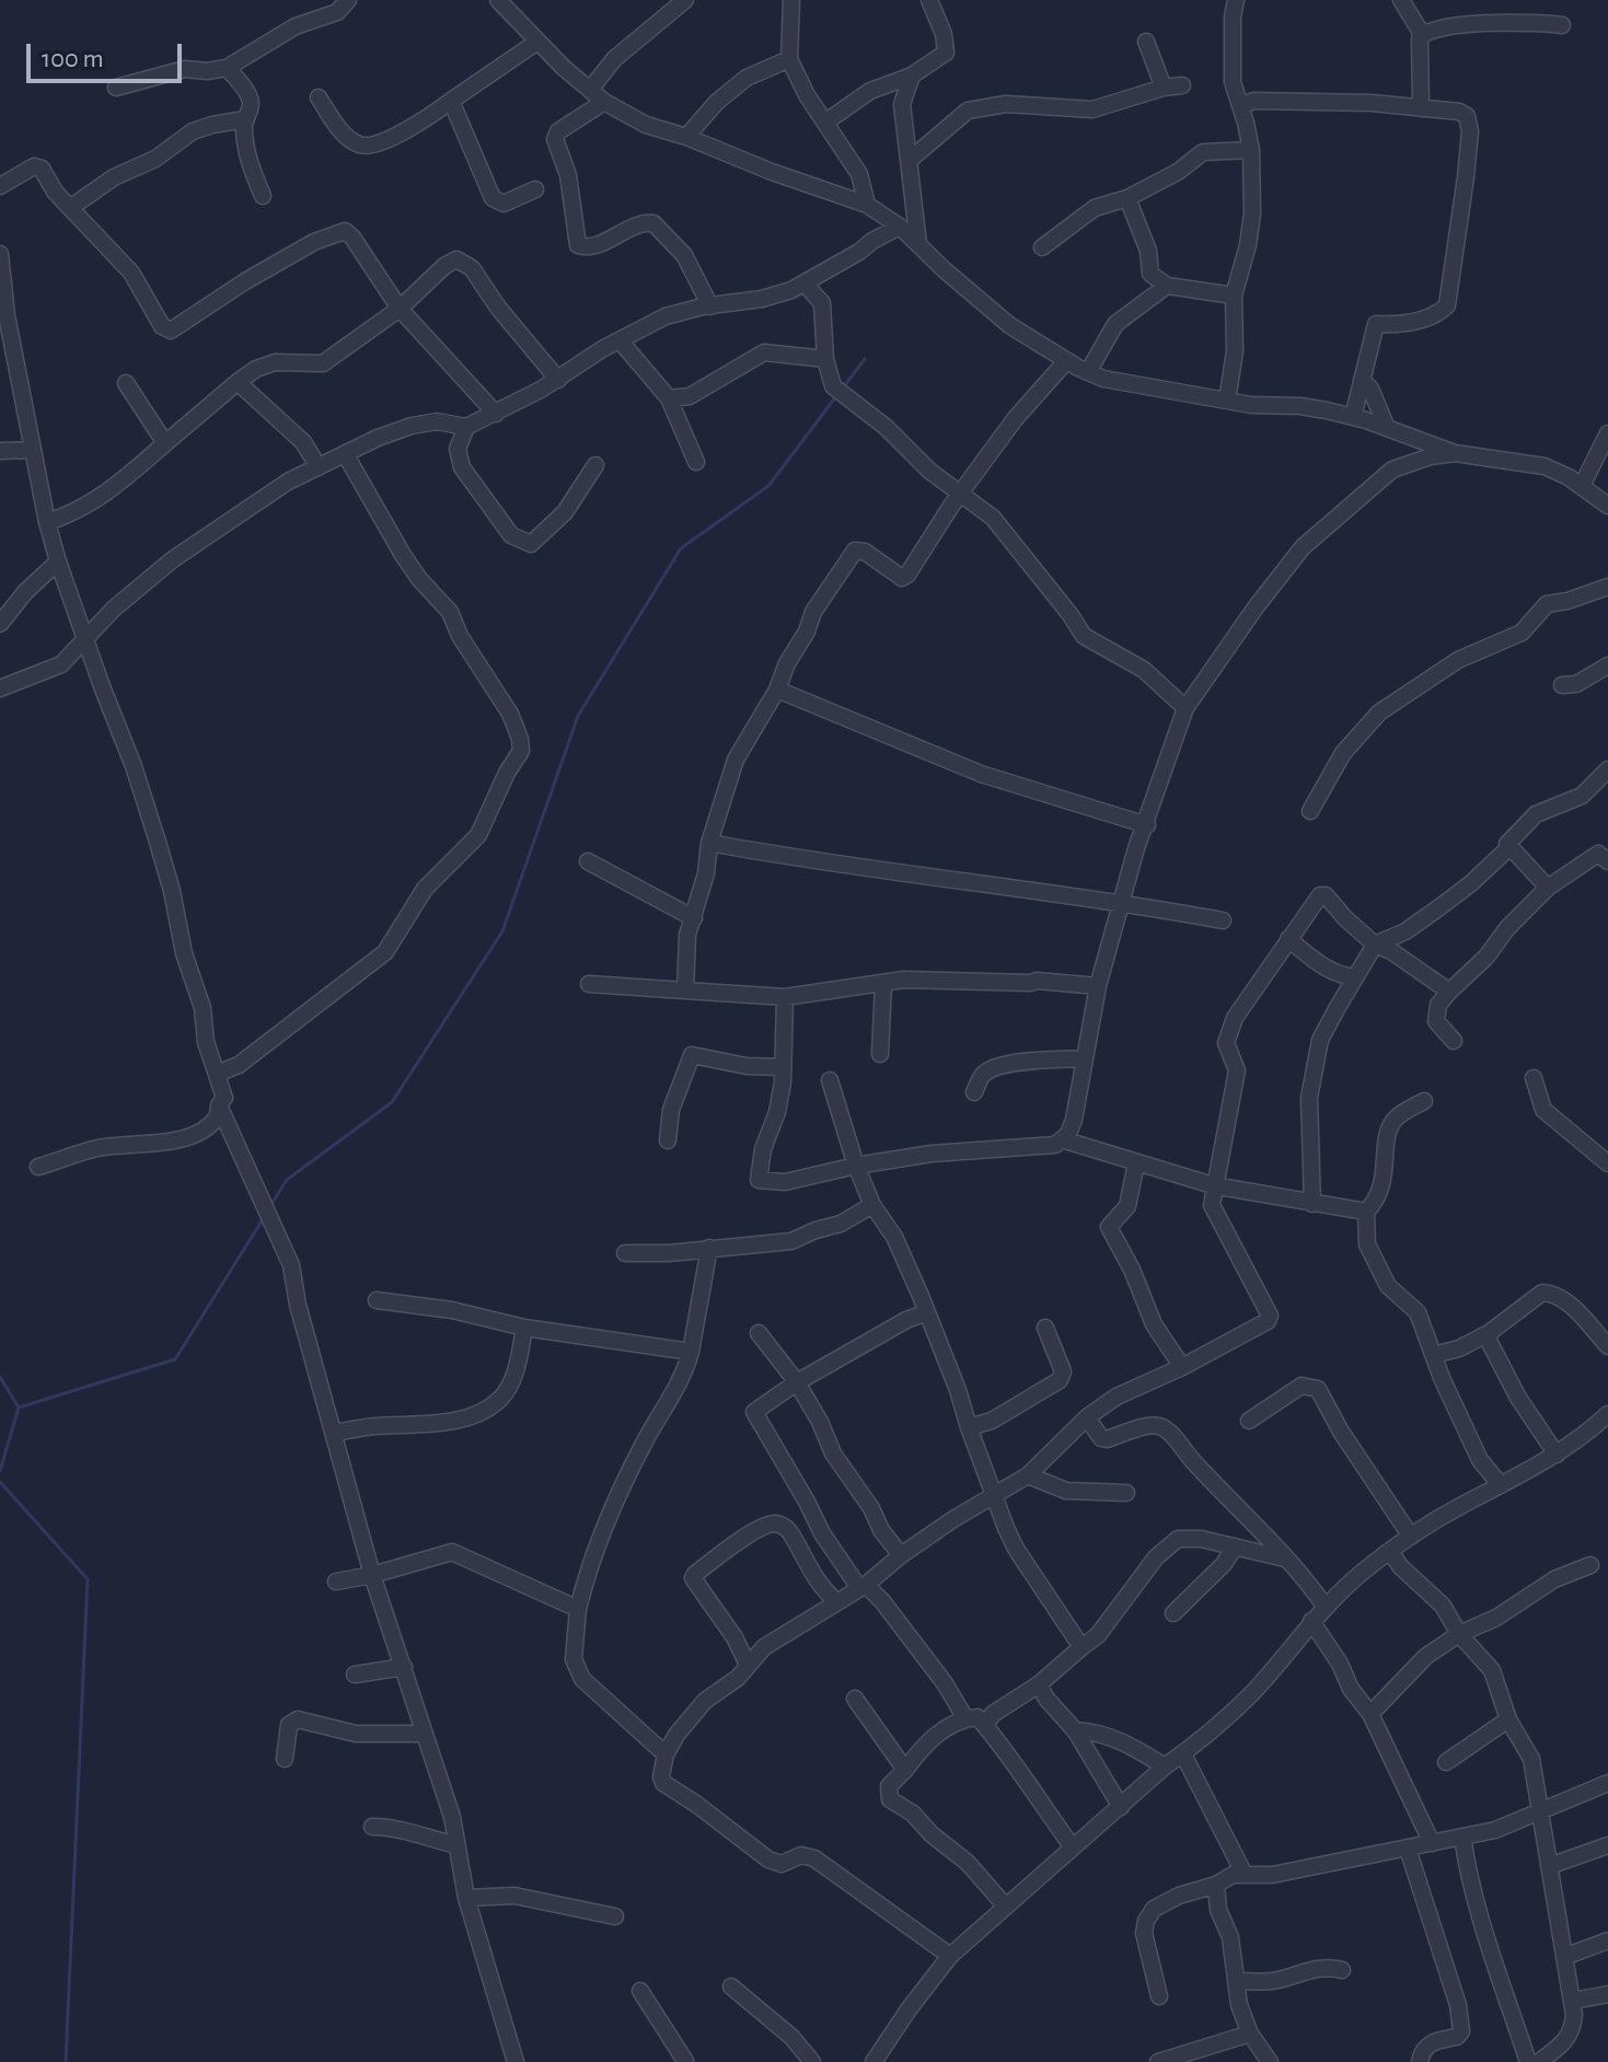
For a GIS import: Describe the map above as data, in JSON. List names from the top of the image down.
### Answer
{
  "scale_bar": "100 m"
}
